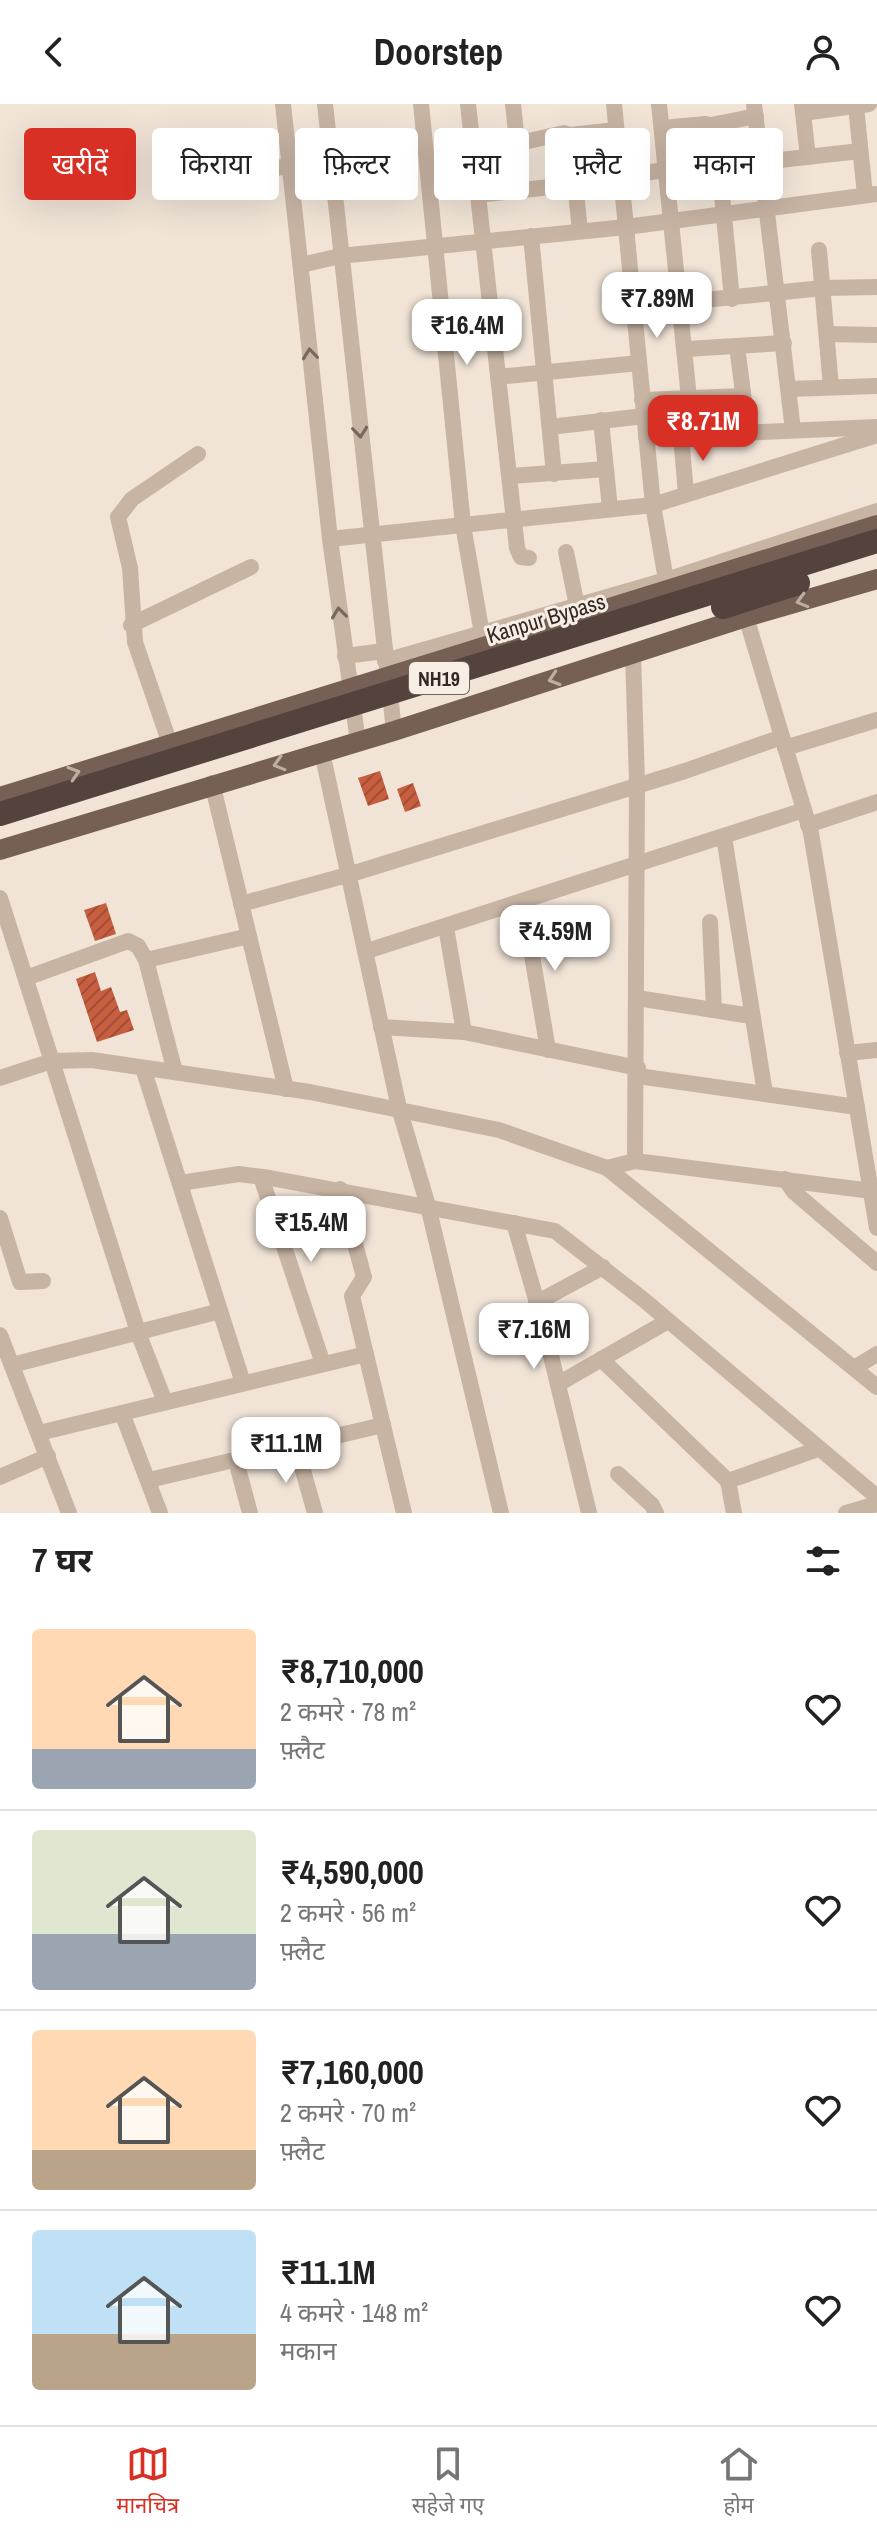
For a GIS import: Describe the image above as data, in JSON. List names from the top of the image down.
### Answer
{
  "streets": {
    "highway": ["Kanpur Bypass", "NH19"]
  },
  "page": {
    "header": "Doorstep",
    "chip": [
      "खरीदें",
      "किराया",
      "फ़िल्टर",
      "नया",
      "फ़्लैट",
      "मकान"
    ],
    "price": [
      "₹7.89M",
      "₹16.4M",
      "₹8.71M",
      "₹4.59M",
      "₹15.4M",
      "₹7.16M",
      "₹11.1M"
    ],
    "heading": "7 घर",
    "list": [
      {
        "name": "₹8,710,000",
        "note": "2 कमरे · 78 m² · फ़्लैट"
      },
      {
        "name": "₹4,590,000",
        "note": "2 कमरे · 56 m² · फ़्लैट"
      },
      {
        "name": "₹7,160,000",
        "note": "2 कमरे · 70 m² · फ़्लैट"
      },
      {
        "name": "₹11.1M",
        "note": "4 कमरे · 148 m² · मकान"
      }
    ],
    "tabs": ["मानचित्र", "सहेजे गए", "होम"]
  }
}
